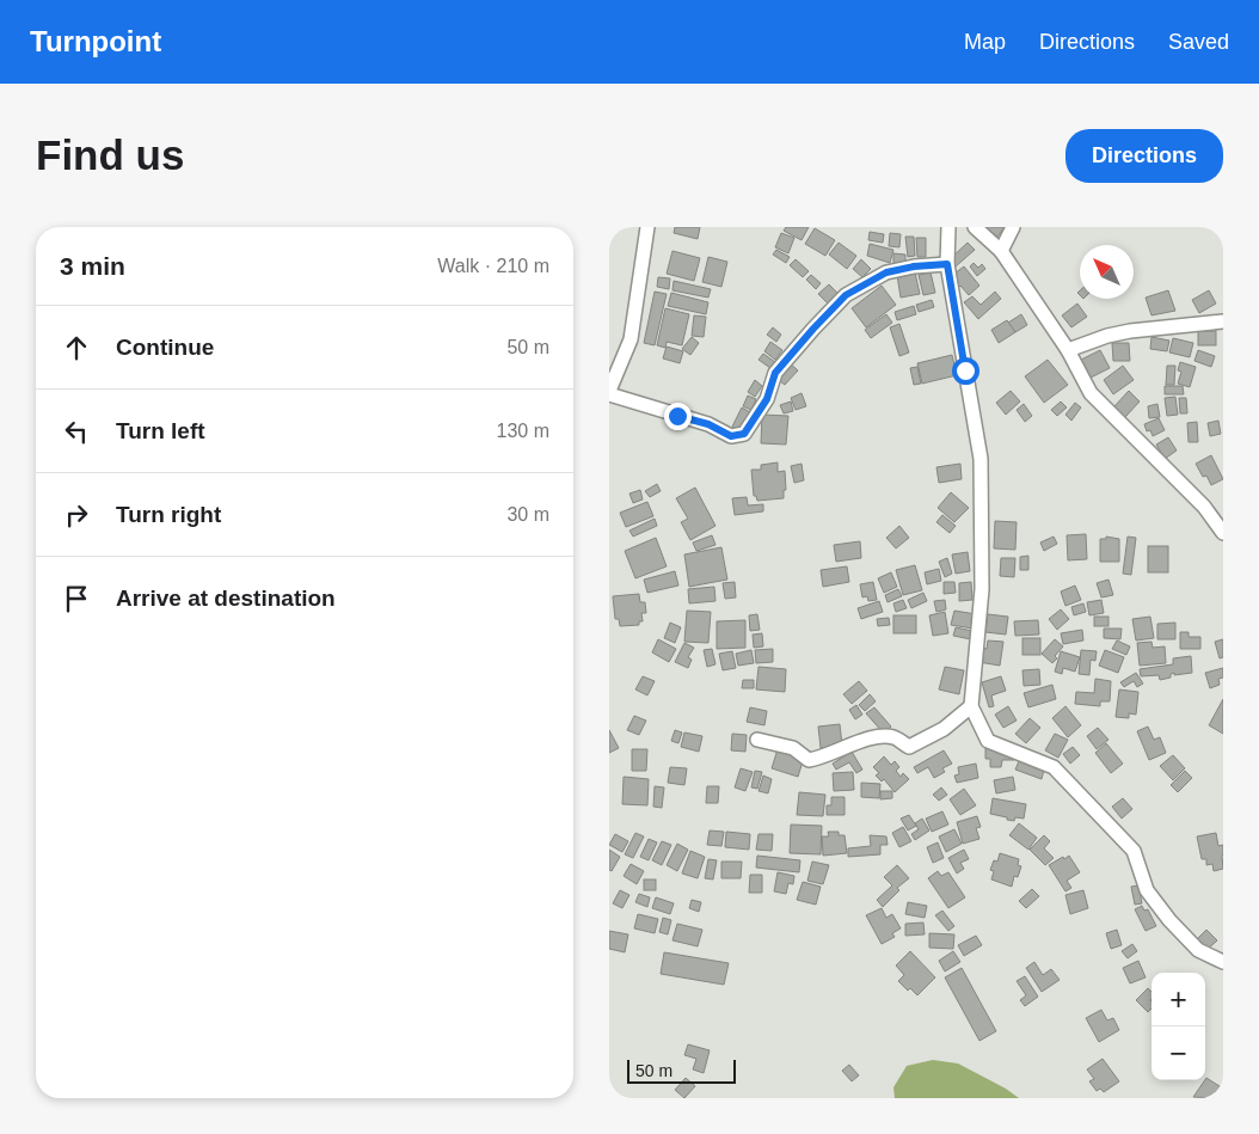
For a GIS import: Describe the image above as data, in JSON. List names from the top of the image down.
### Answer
{
  "scale_bar": "50 m",
  "north": "top left",
  "page": {
    "header": "Turnpoint",
    "nav": ["Map", "Directions", "Saved"],
    "buttons": "Directions",
    "title": "Find us",
    "heading": ["3 min", "Walk · 210 m"],
    "list": [
      ["Continue", "50 m"],
      ["Turn left", "130 m"],
      ["Turn right", "30 m"],
      "Arrive at destination"
    ],
    "map_buttons": ["+", "−"],
    "scale": "50 m"
  }
}
